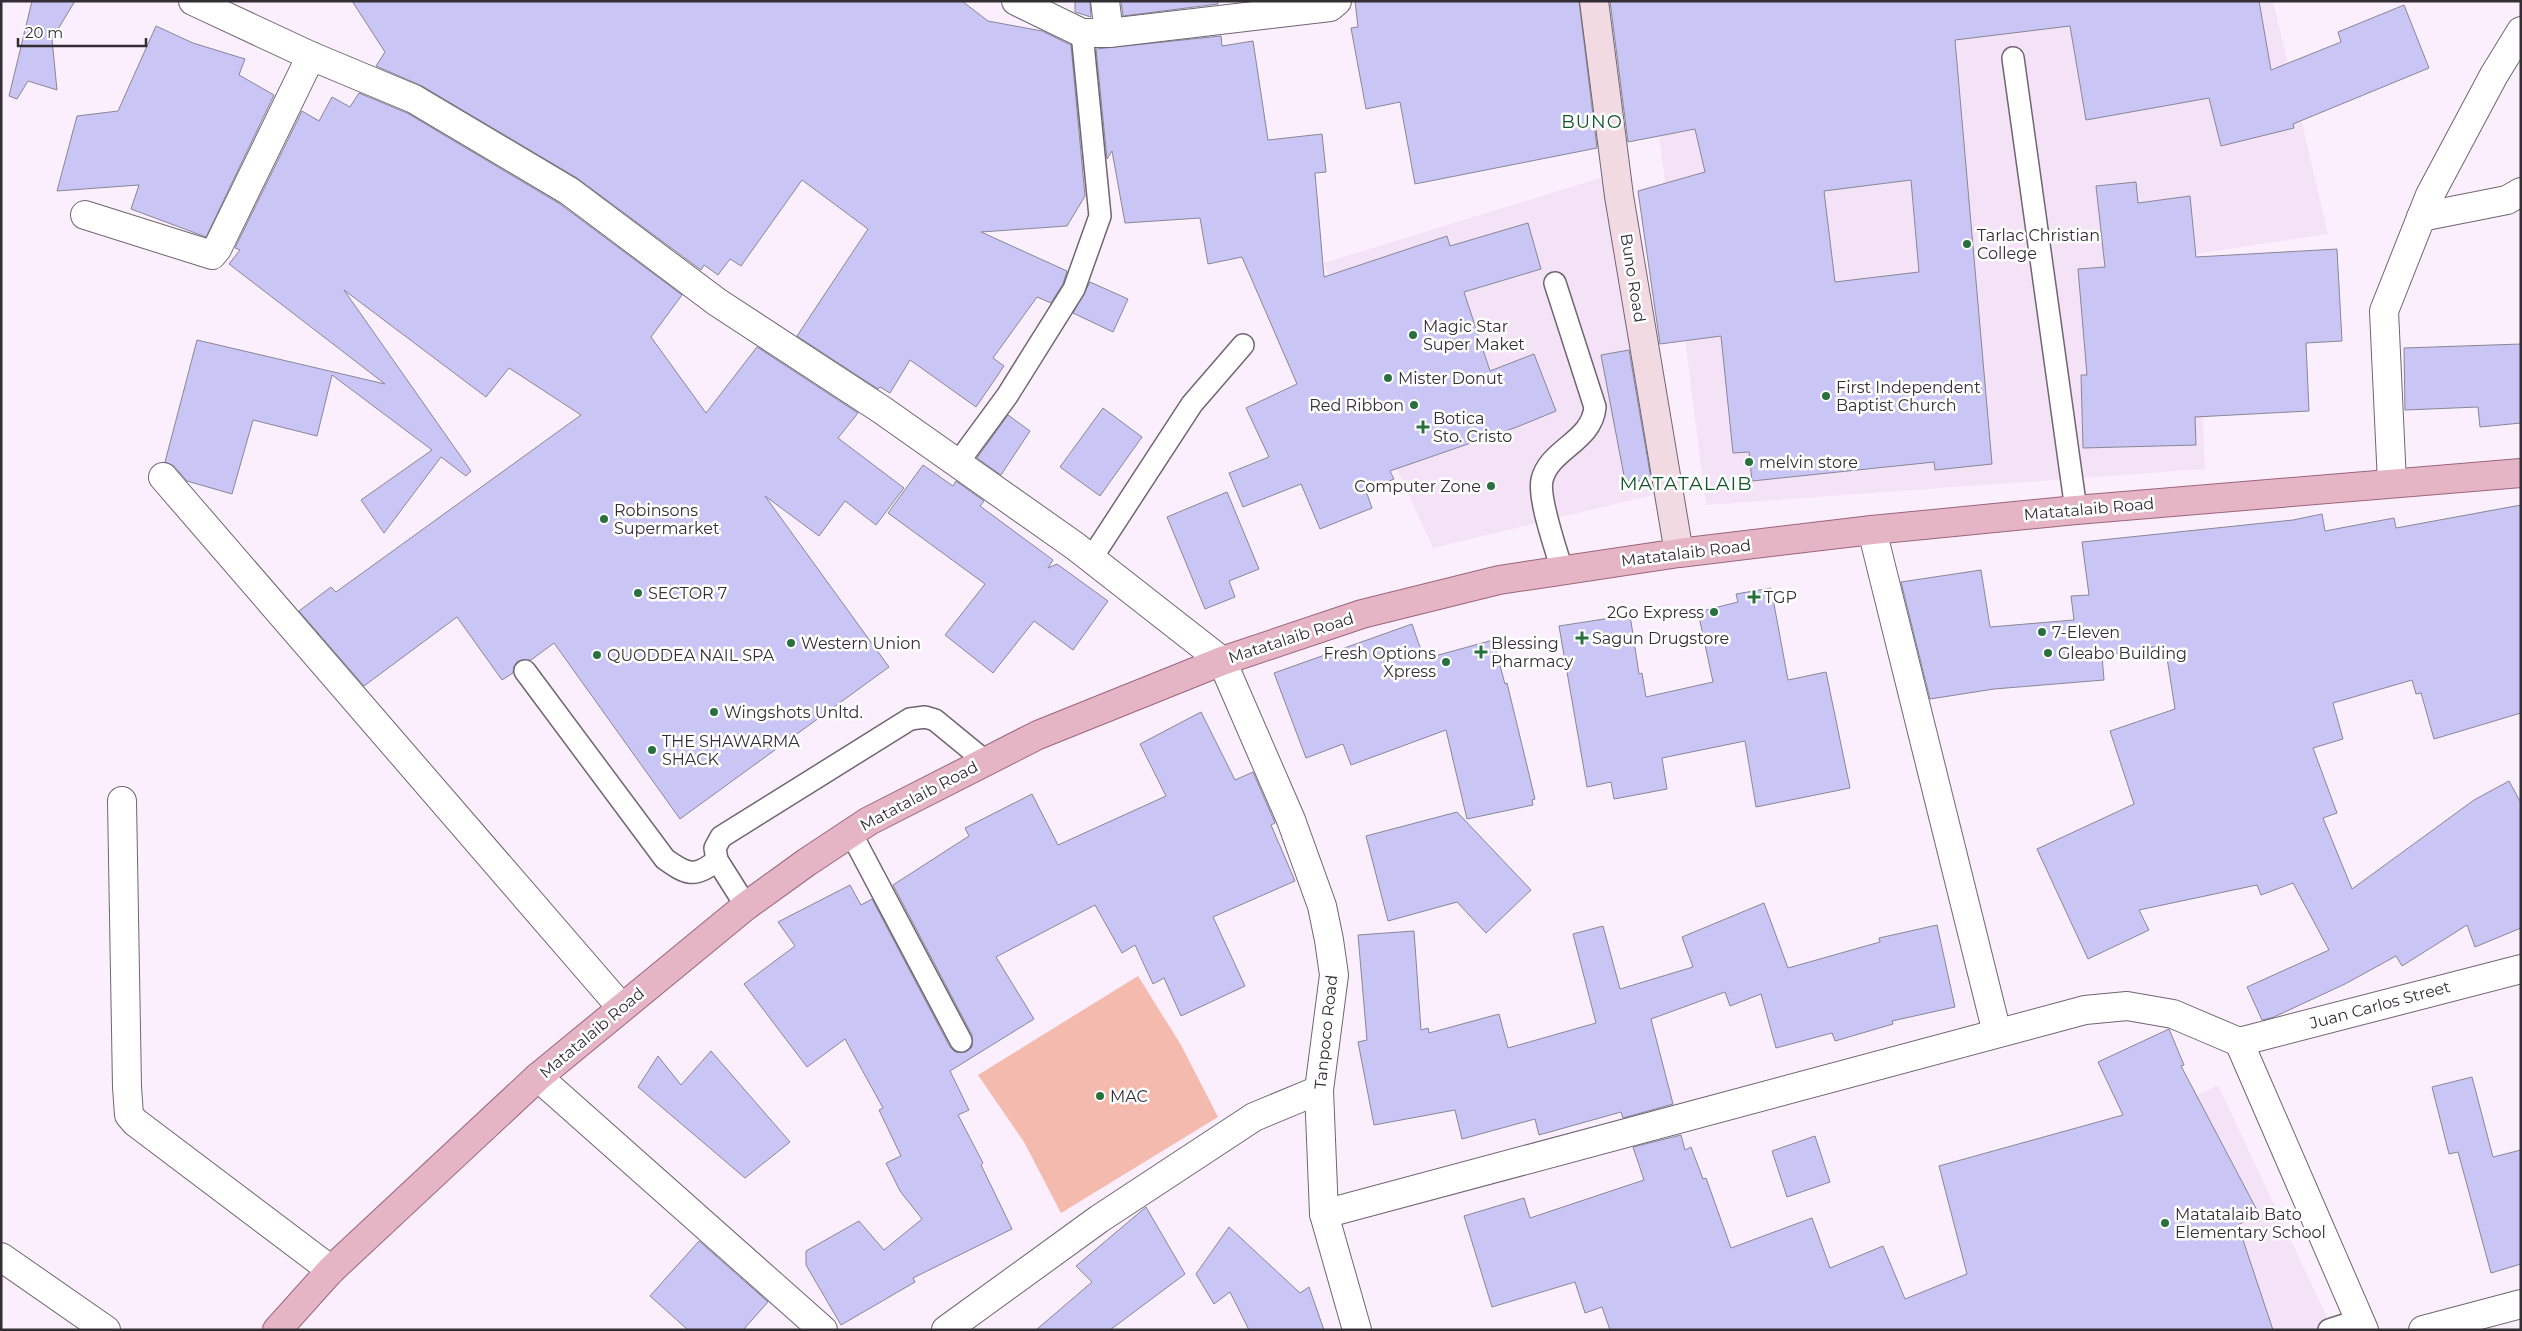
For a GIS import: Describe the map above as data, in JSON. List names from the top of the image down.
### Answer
{
  "streets": {
    "main road": ["Matatalaib Road"],
    "street": ["Buno Road", "Juan Carlos Street", "Tanpoco Road"]
  },
  "crossings": [
    ["Buno Road", "Matatalaib Road"],
    ["Matatalaib Road", "Tanpoco Road"]
  ],
  "districts": ["BUNO", "MATATALAIB"],
  "places": {
    "other": [
      "Tarlac Christian College",
      "Magic Star Super Maket",
      "Mister Donut",
      "First Independent Baptist Church",
      "Red Ribbon",
      "melvin store",
      "Computer Zone",
      "Robinsons Supermarket",
      "SECTOR 7",
      "2Go Express",
      "7-Eleven",
      "Western Union",
      "Gleabo Building",
      "QUODDEA NAIL SPA",
      "Fresh Options Xpress",
      "Wingshots Unltd.",
      "THE SHAWARMA SHACK",
      "MAC",
      "Matatalaib Bato Elementary School"
    ],
    "health": [
      "Botica Sto. Cristo",
      "TGP",
      "Sagun Drugstore",
      "Blessing Pharmacy"
    ]
  },
  "scale_bar": "20 m"
}
